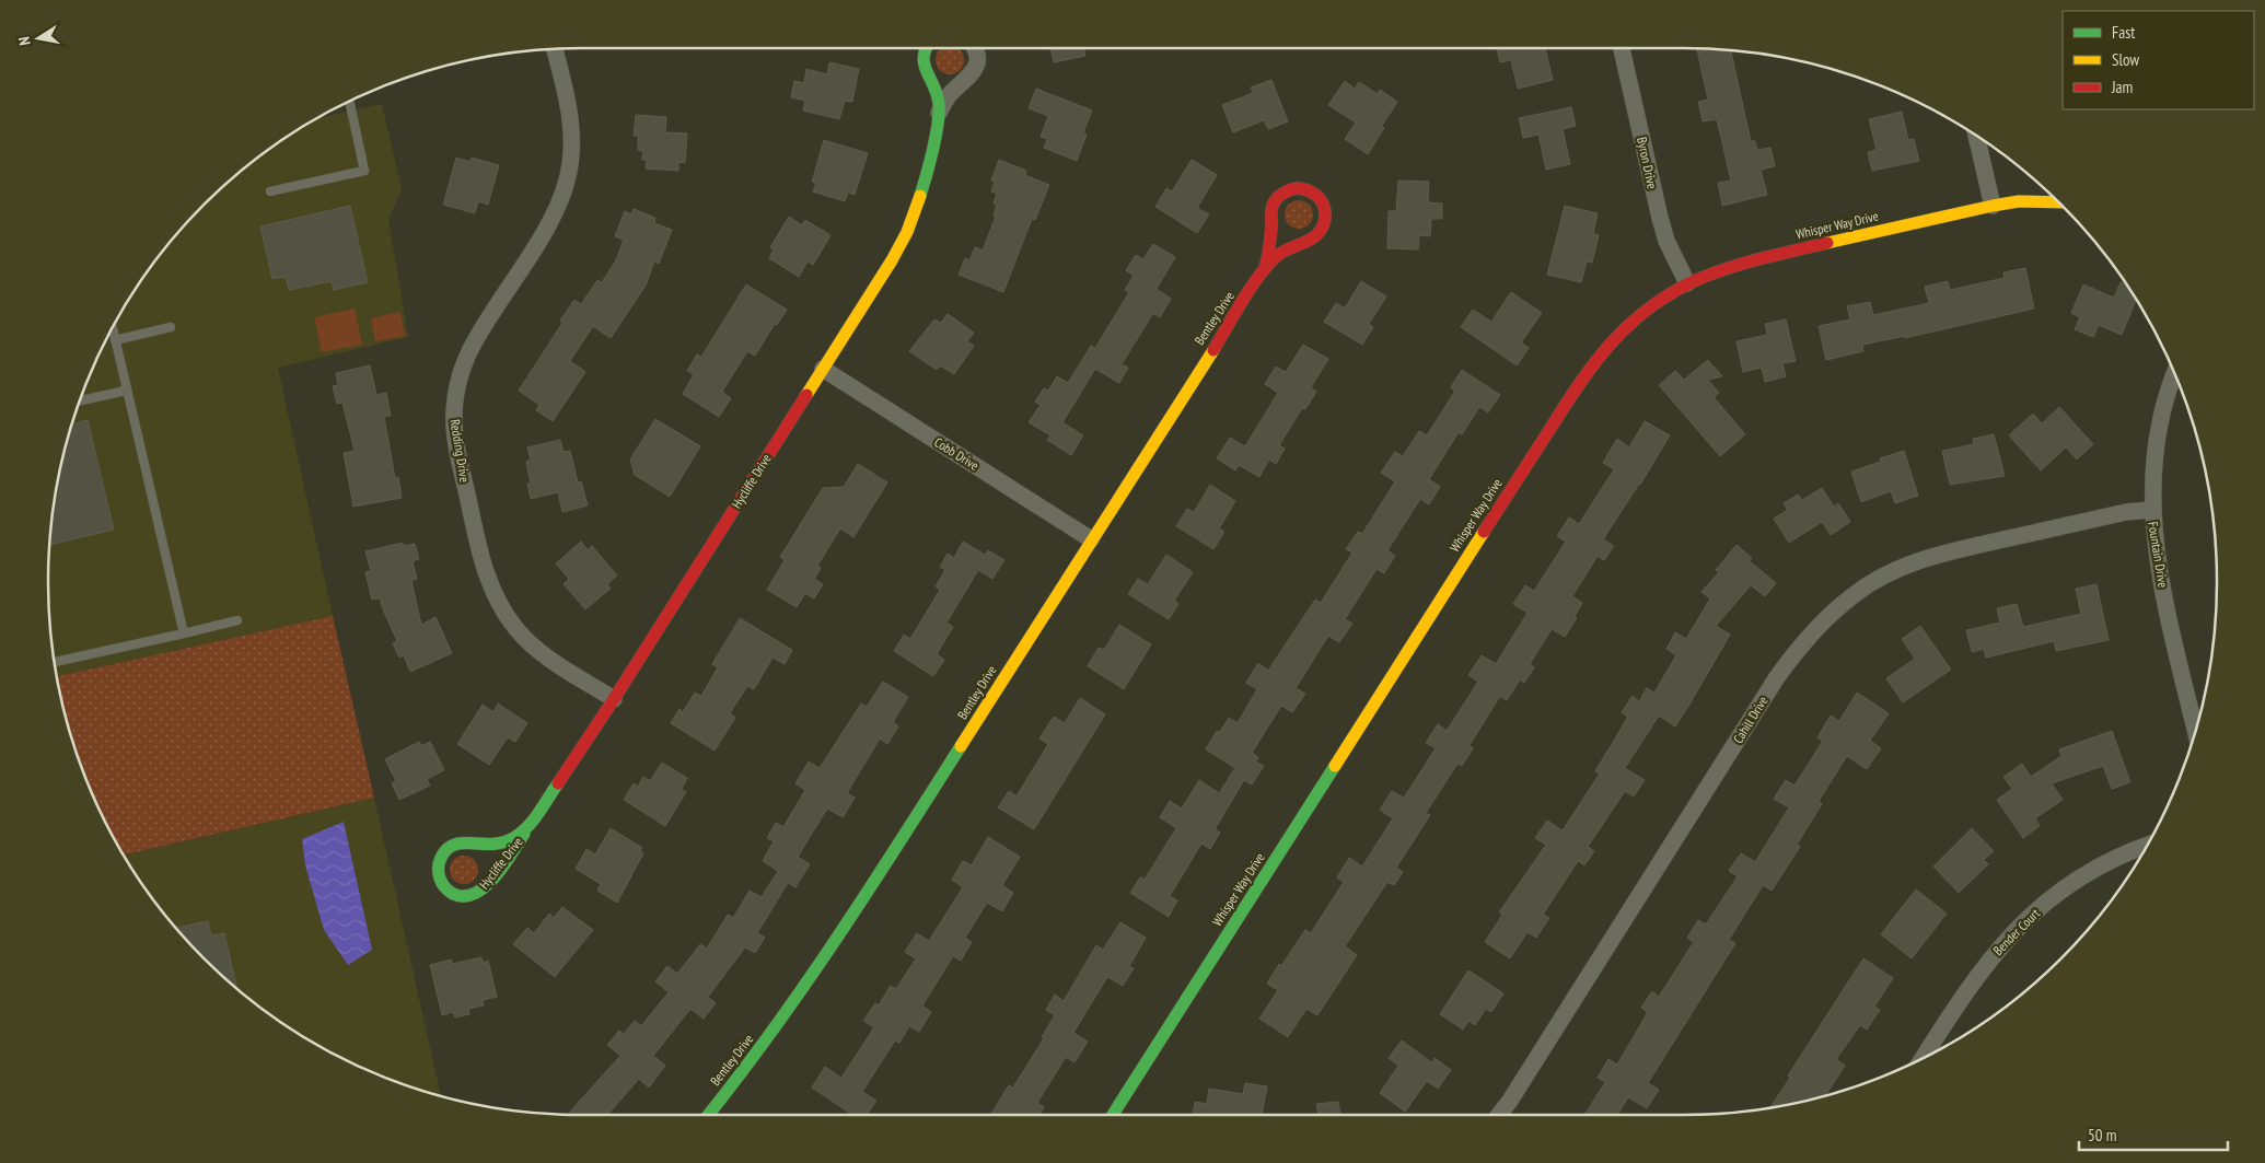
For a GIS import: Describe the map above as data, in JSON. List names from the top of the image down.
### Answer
{
  "streets": {
    "street": [
      "Byron Drive",
      "Whisper Way Drive",
      "Bentley Drive",
      "Redding Drive",
      "Cobb Drive",
      "Hycliffe Drive",
      "Fountain Drive",
      "Cahill Drive",
      "Bender Court"
    ]
  },
  "crossings": [
    ["Byron Drive", "Whisper Way Drive"],
    ["Bentley Drive", "Cobb Drive"],
    ["Redding Drive", "Hycliffe Drive"],
    ["Cobb Drive", "Hycliffe Drive"],
    ["Fountain Drive", "Cahill Drive"]
  ],
  "legend": ["Fast", "Slow", "Jam"],
  "scale_bar": "50 m",
  "north": "left"
}
